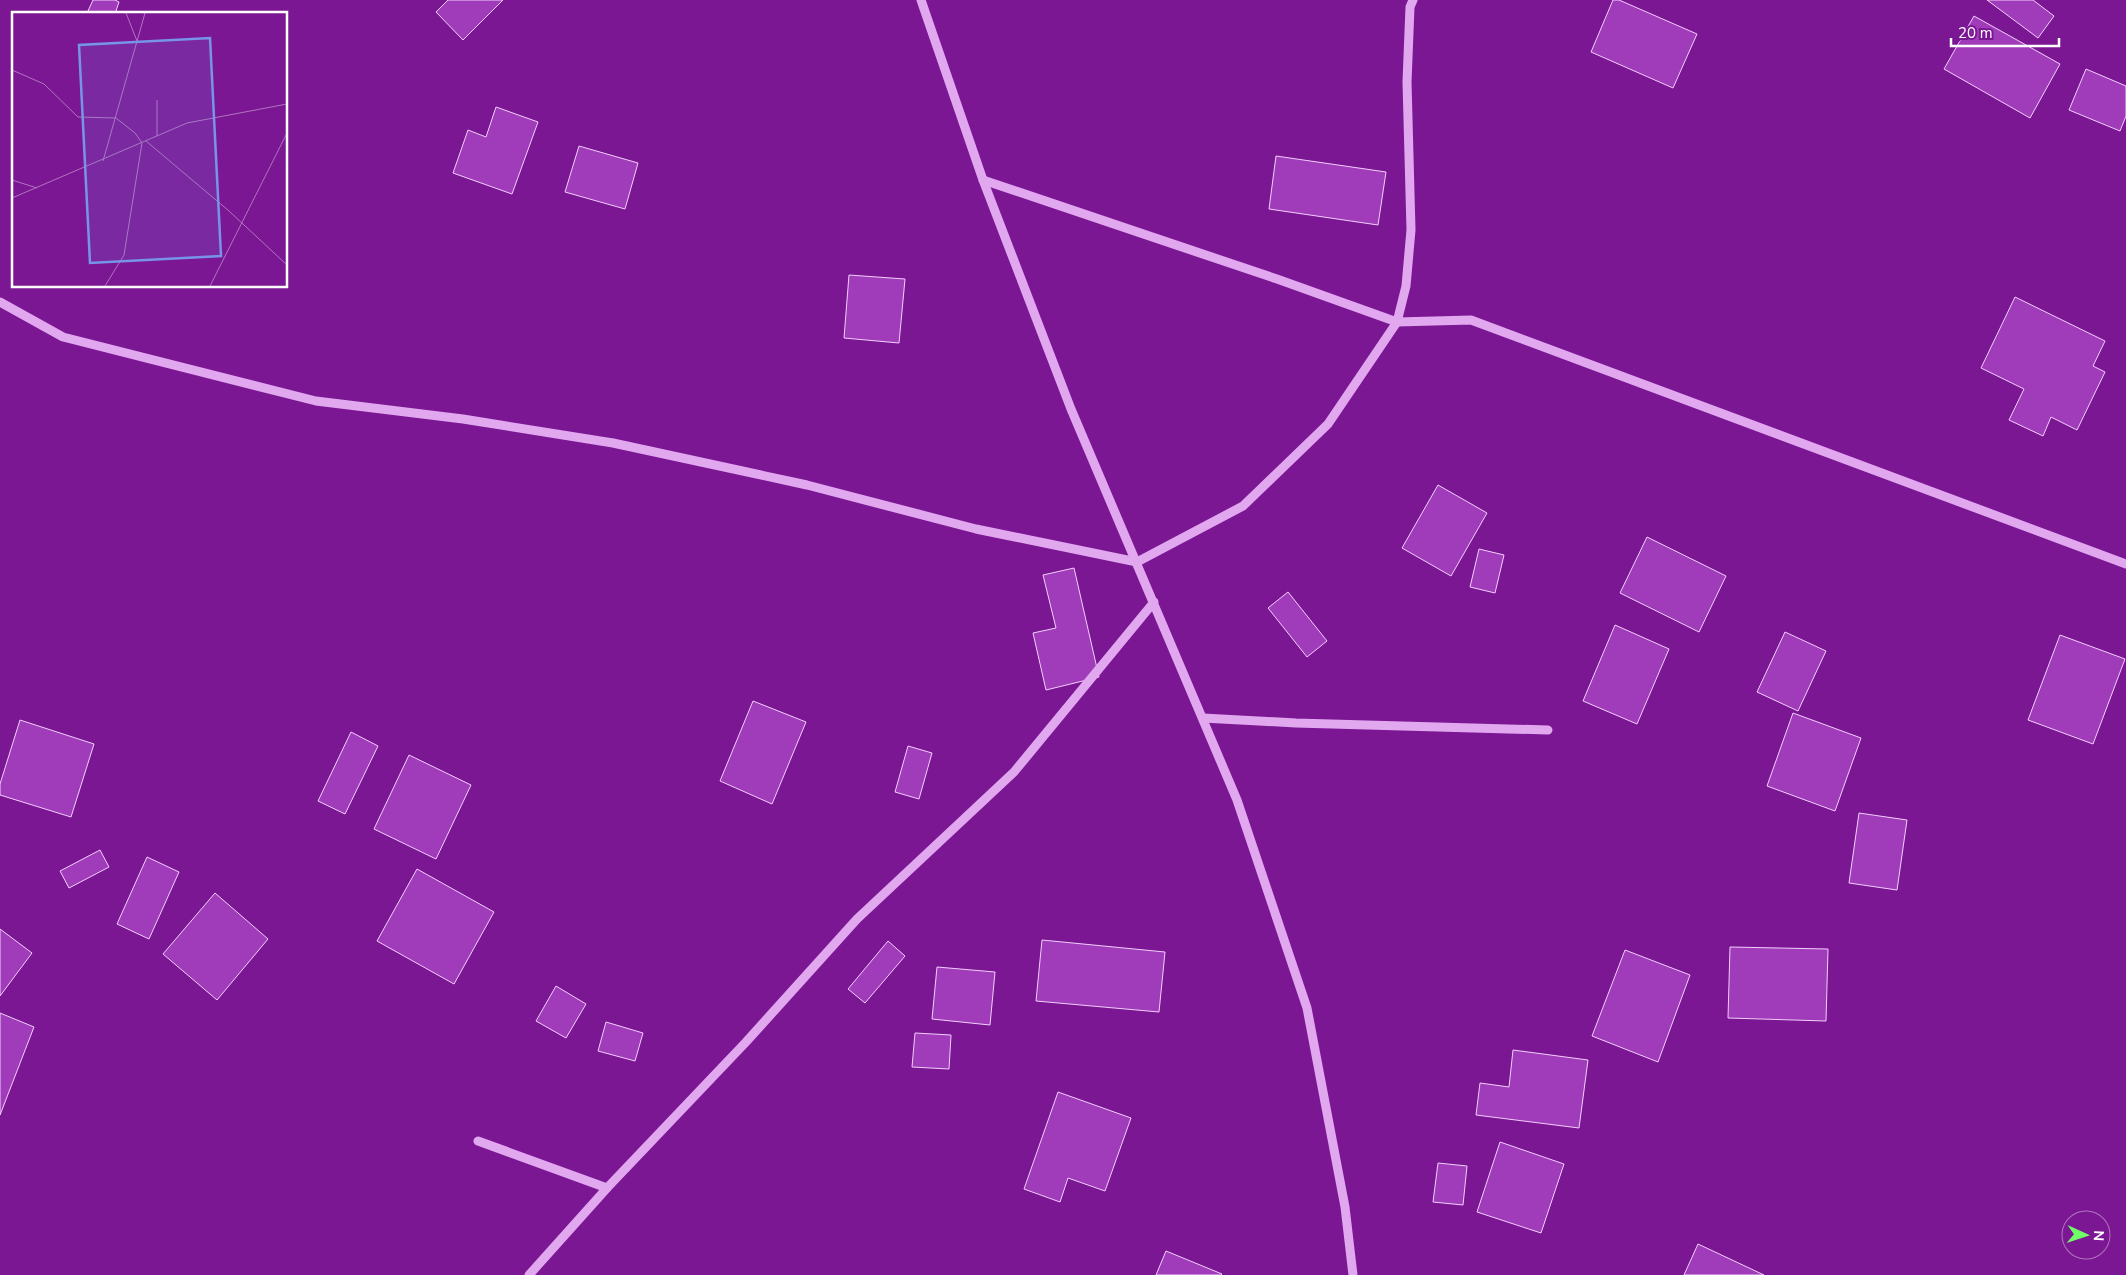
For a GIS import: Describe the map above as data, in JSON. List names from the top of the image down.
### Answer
{
  "scale_bar": "20 m",
  "north": "right"
}
